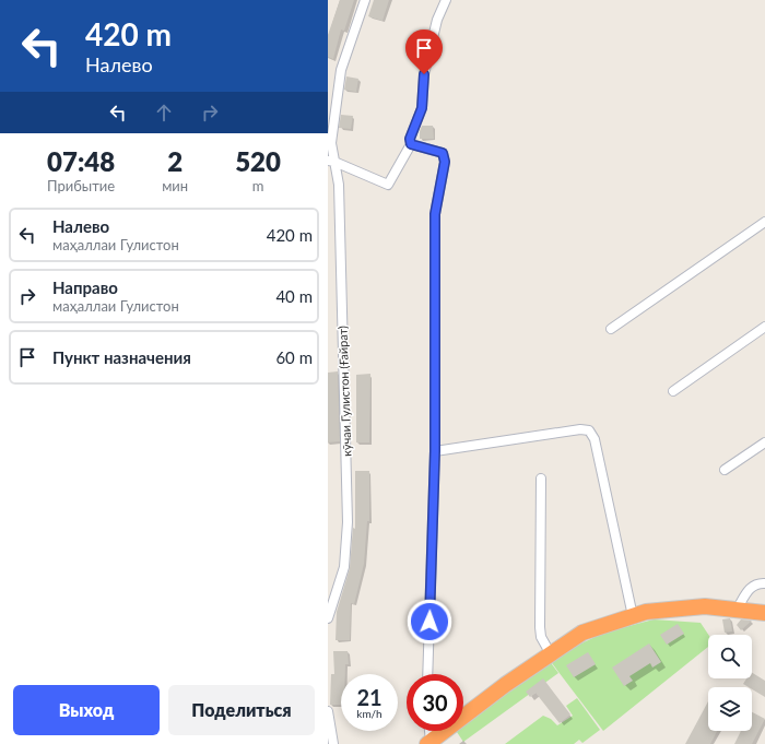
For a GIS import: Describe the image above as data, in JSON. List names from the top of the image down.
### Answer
{
  "streets": {
    "street": ["кӯчаи Гулистон (Ғайрат)"]
  },
  "page": {
    "turn": ["420 m", "Налево"],
    "eta": [
      "07:48",
      "Прибытие",
      "2",
      "мин",
      "520",
      "m"
    ],
    "list": [
      {
        "name": "Налево",
        "note": "маҳаллаи Гулистон",
        "value": "420 m"
      },
      {
        "name": "Направо",
        "note": "маҳаллаи Гулистон",
        "value": "40 m"
      },
      {
        "name": "Пункт назначения",
        "value": "60 m"
      }
    ],
    "speed": "21 km/h",
    "limit": "30",
    "buttons": ["Выход", "Поделиться"]
  }
}
